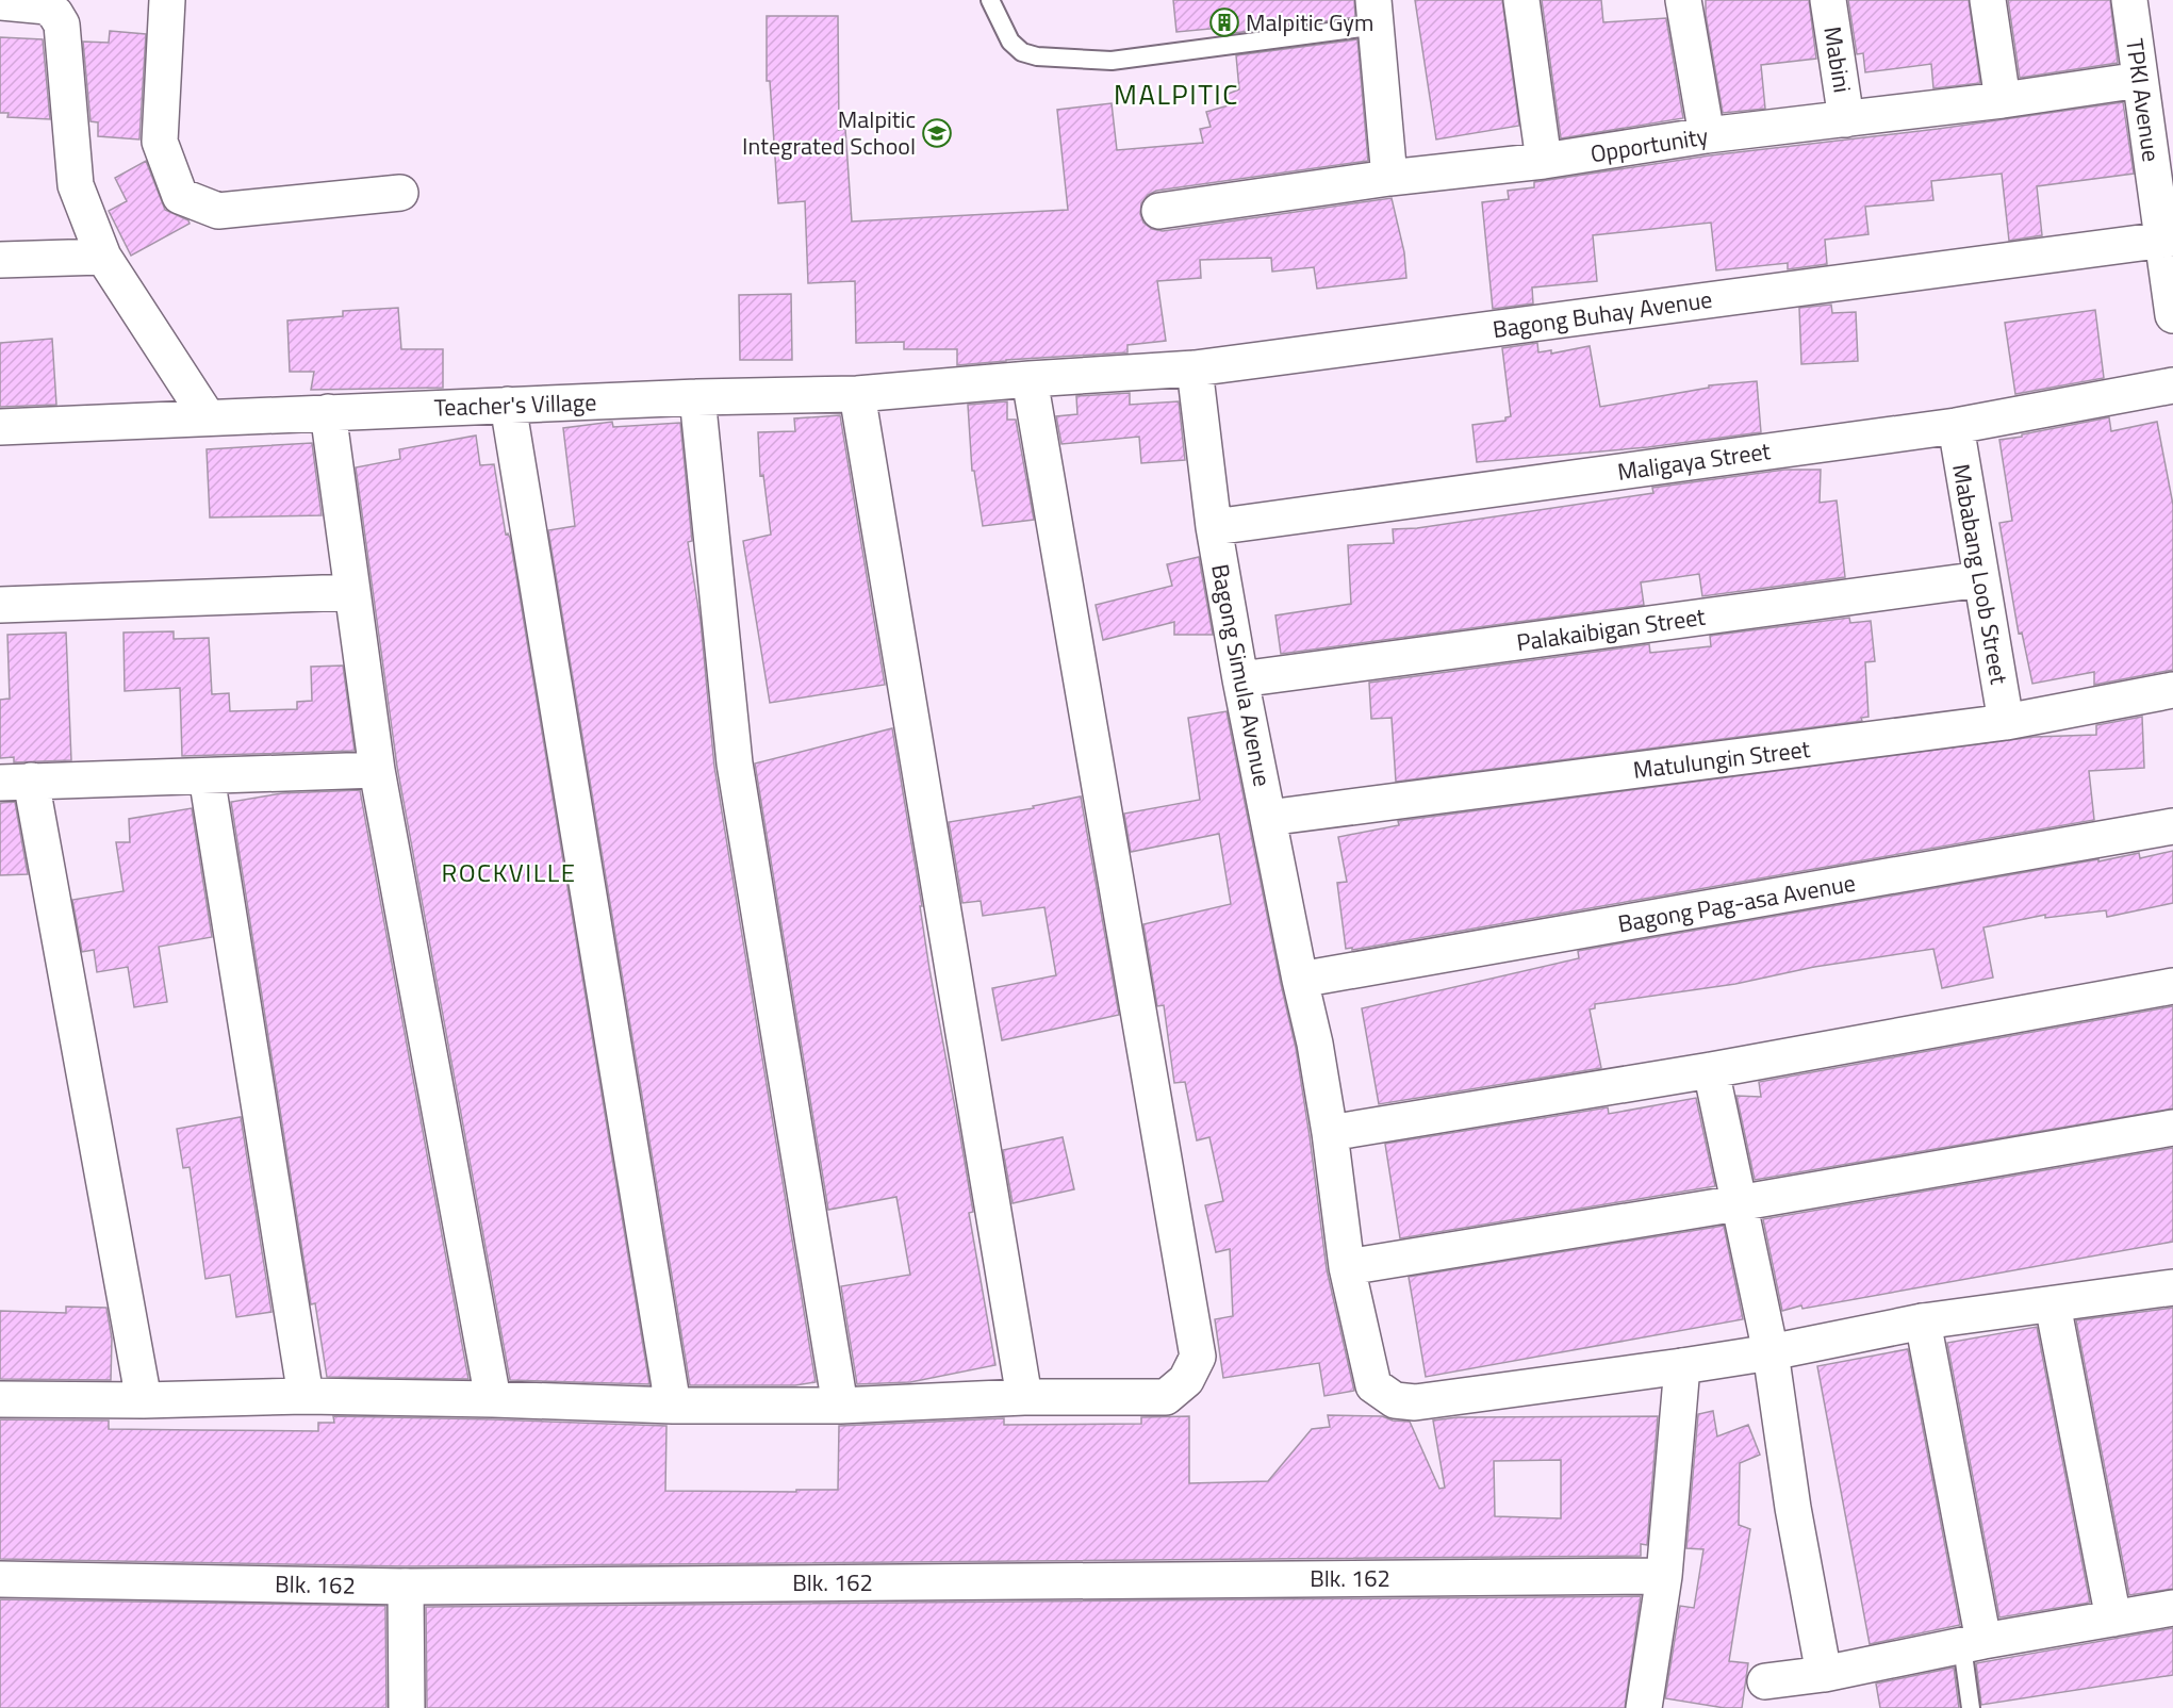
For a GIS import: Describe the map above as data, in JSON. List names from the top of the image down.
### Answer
{
  "streets": {
    "street": [
      "Mabini",
      "TPKI Avenue",
      "Opportunity",
      "Bagong Buhay Avenue",
      "Teacher's Village",
      "Maligaya Street",
      "Mababang Loob Street",
      "Palakaibigan Street",
      "Bagong Simula Avenue",
      "Matulungin Street",
      "Bagong Pag-asa Avenue",
      "Blk. 162"
    ]
  },
  "crossings": [
    ["Mabini", "Opportunity"],
    ["TPKI Avenue", "Opportunity"],
    ["TPKI Avenue", "Bagong Buhay Avenue"],
    ["Bagong Buhay Avenue", "Teacher's Village"],
    ["Bagong Buhay Avenue", "Bagong Simula Avenue"],
    ["Maligaya Street", "Mababang Loob Street"],
    ["Maligaya Street", "Bagong Simula Avenue"],
    ["Mababang Loob Street", "Palakaibigan Street"],
    ["Mababang Loob Street", "Matulungin Street"],
    ["Palakaibigan Street", "Bagong Simula Avenue"],
    ["Bagong Simula Avenue", "Matulungin Street"],
    ["Bagong Simula Avenue", "Bagong Pag-asa Avenue"]
  ],
  "districts": ["MALPITIC", "ROCKVILLE"],
  "places": {
    "building": ["Malpitic Gym"],
    "school or university": ["Malpitic Integrated School"]
  }
}
